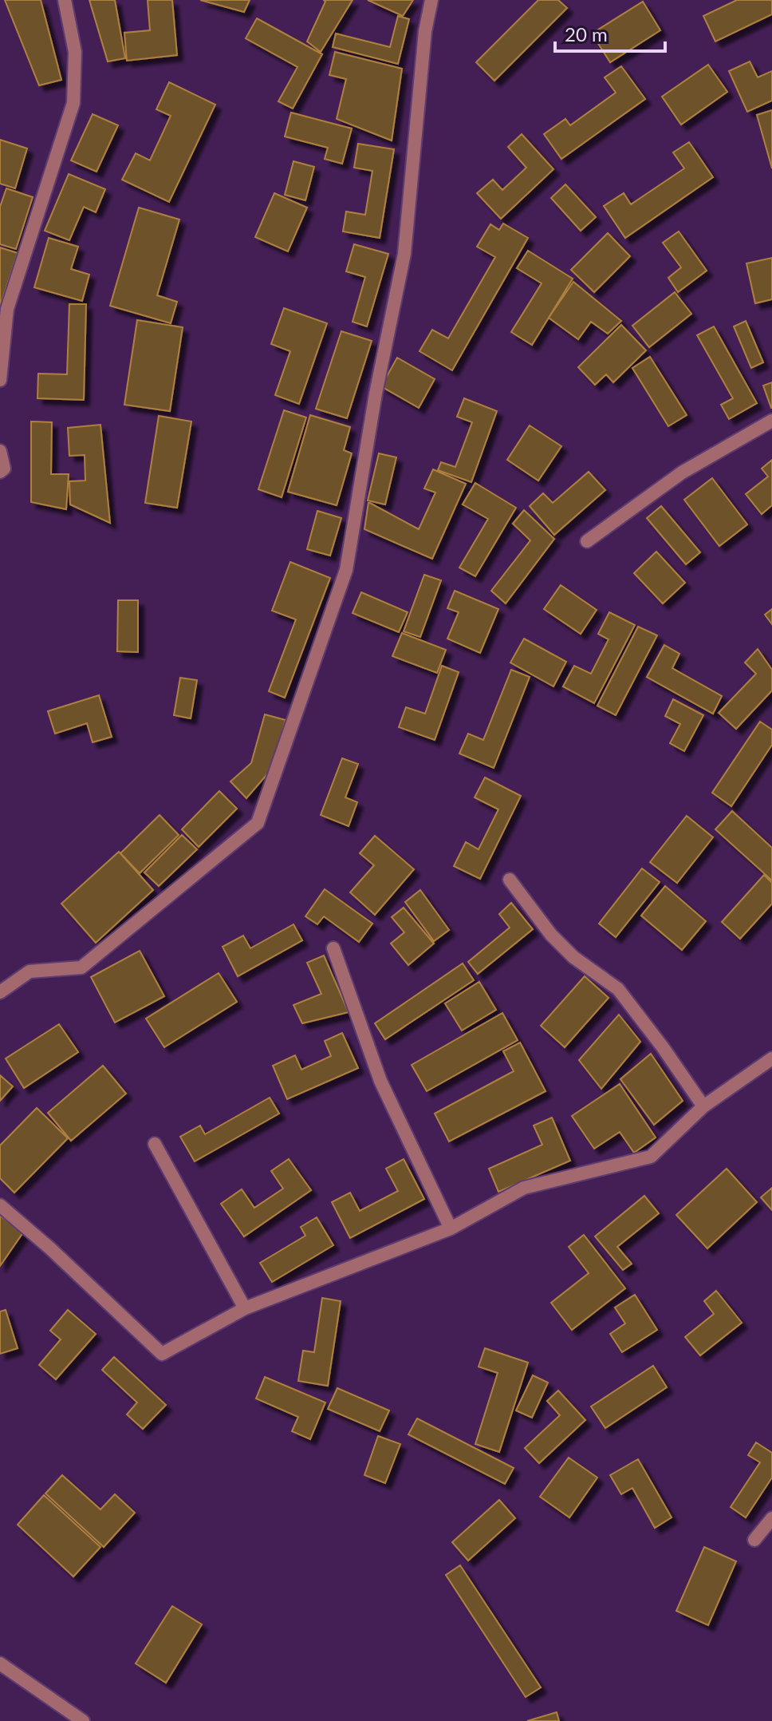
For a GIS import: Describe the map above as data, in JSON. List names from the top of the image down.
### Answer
{
  "scale_bar": "20 m"
}
